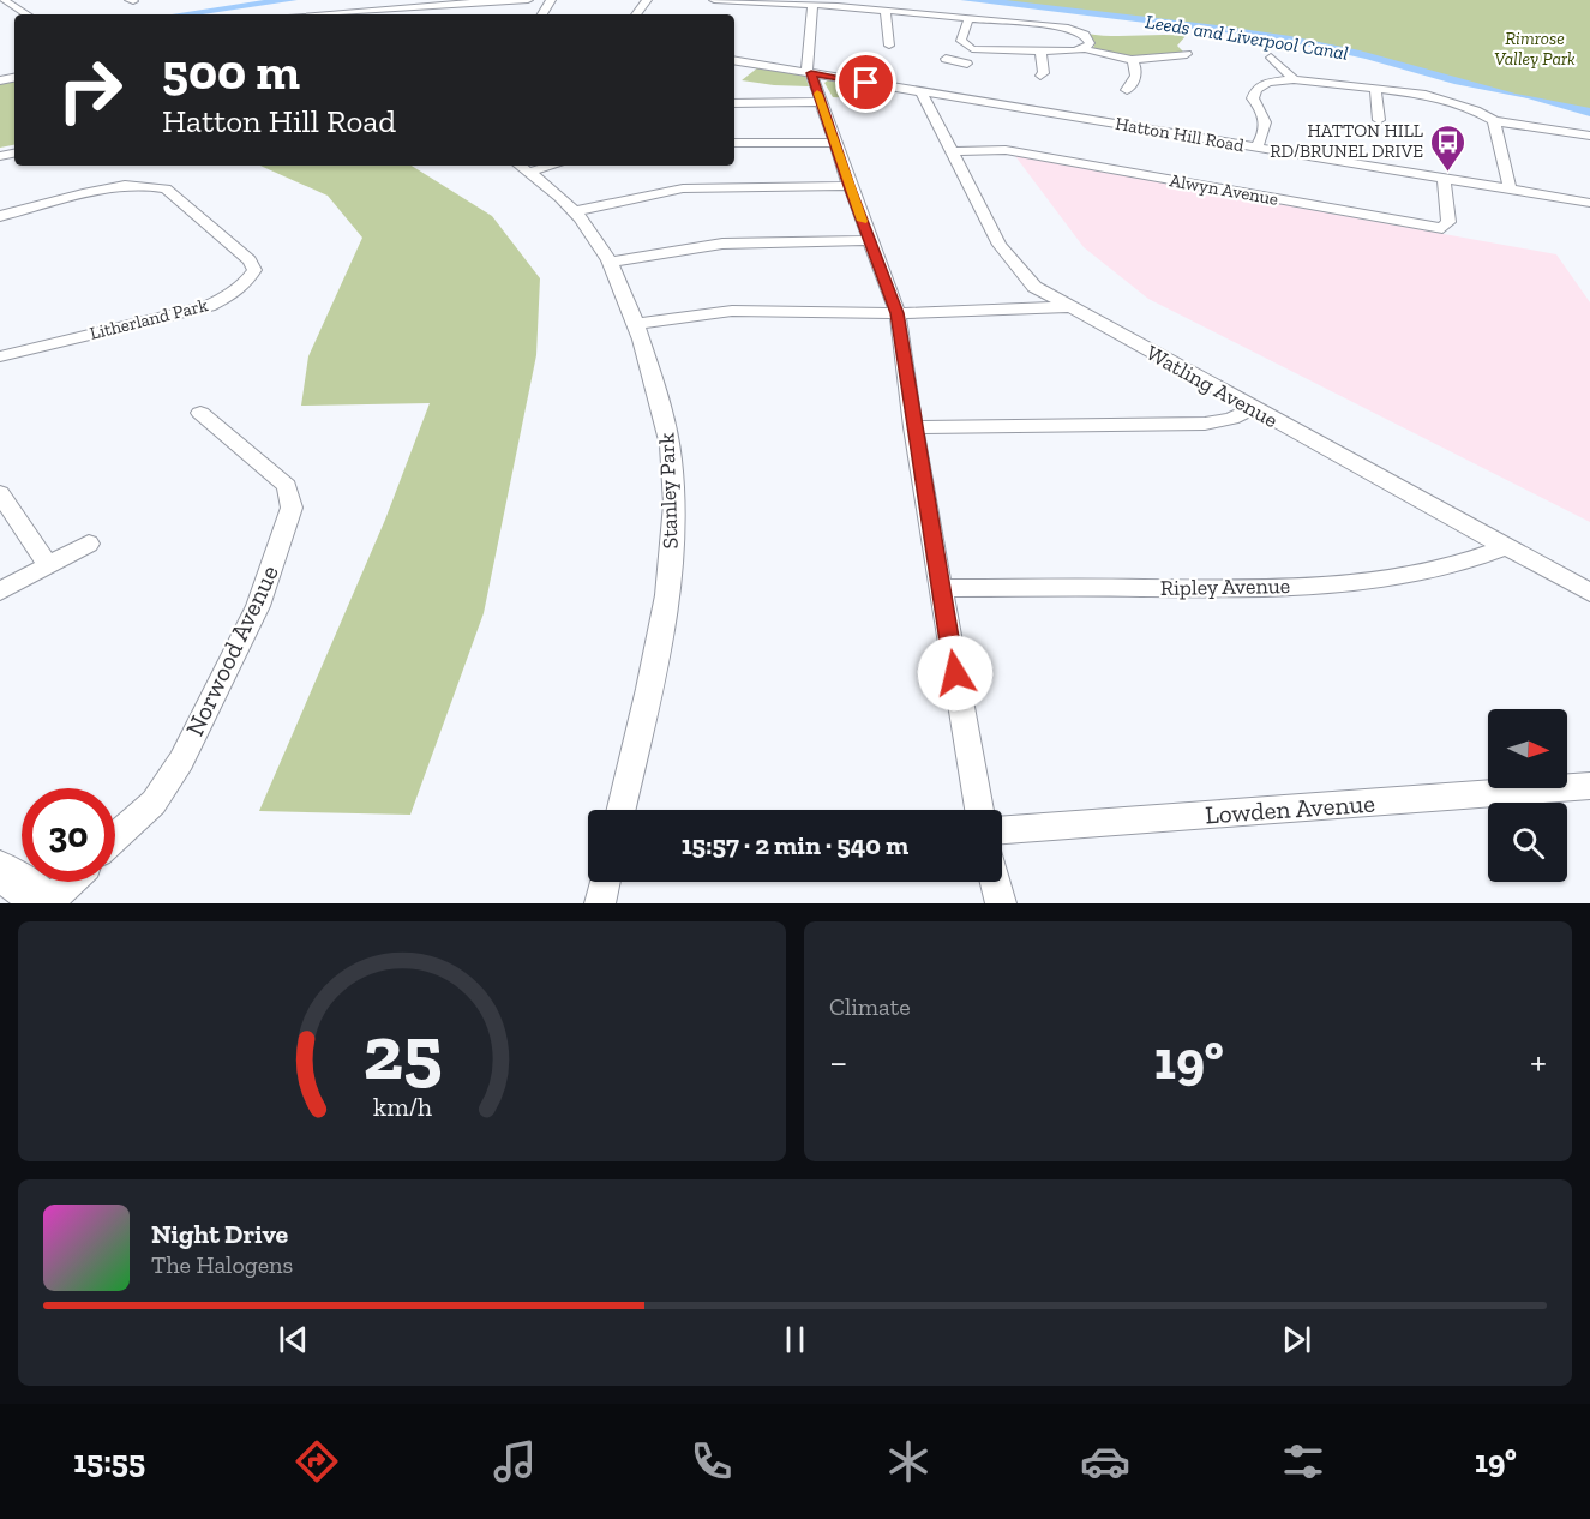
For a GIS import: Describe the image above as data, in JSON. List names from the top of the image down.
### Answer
{
  "streets": {
    "street": [
      "Hatton Hill Road",
      "Alwyn Avenue",
      "Litherland Park",
      "Watling Avenue",
      "Stanley Park",
      "Ripley Avenue",
      "Norwood Avenue",
      "Lowden Avenue"
    ]
  },
  "crossings": [
    ["Hatton Hill Road", "Alwyn Avenue"],
    ["Hatton Hill Road", "Watling Avenue"],
    ["Alwyn Avenue", "Watling Avenue"],
    ["Watling Avenue", "Ripley Avenue"]
  ],
  "water": ["Leeds and Liverpool Canal"],
  "parks": ["Rimrose Valley Park"],
  "places": {
    "bus stop": ["HATTON HILL RD/BRUNEL DRIVE"]
  },
  "north": "right",
  "page": {
    "turn": ["500 m", "Hatton Hill Road"],
    "limit": "30",
    "trip": "15:57 · 2 min · 540 m",
    "tile": "Climate",
    "heat": ["−", "19°", "+"],
    "song": ["Night Drive", "The Halogens"],
    "tabs": ["15:55", "19°"],
    "gauge": ["25", "km/h"]
  }
}
